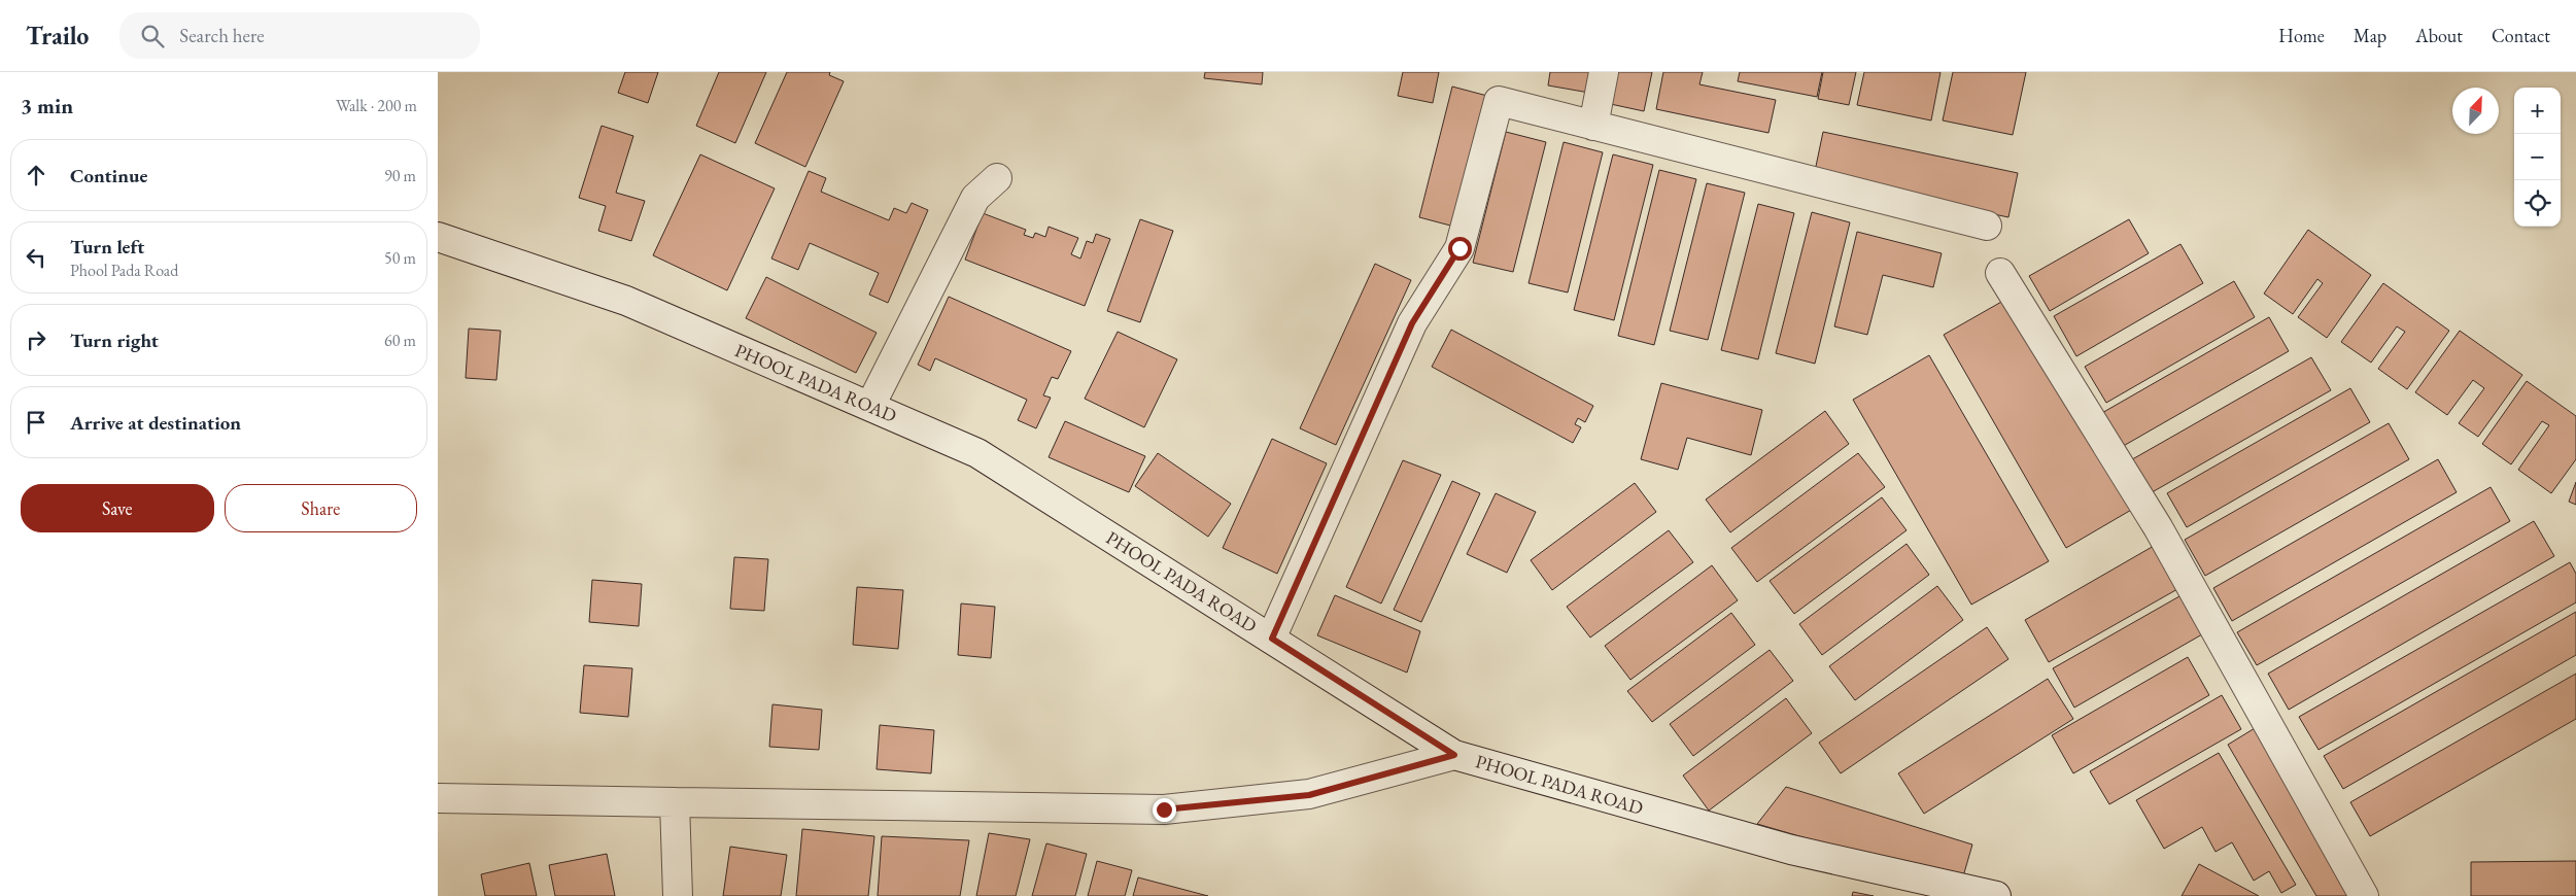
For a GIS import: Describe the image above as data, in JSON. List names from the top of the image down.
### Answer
{
  "streets": {
    "street": ["PHOOL PADA ROAD"]
  },
  "north": "top right",
  "page": {
    "header": "Trailo",
    "search": "Search here",
    "nav": [
      "Home",
      "Map",
      "About",
      "Contact"
    ],
    "heading": ["3 min", "Walk · 200 m"],
    "map_buttons": ["+", "−"],
    "list": [
      ["Continue", "90 m"],
      ["Turn left", "Phool Pada Road", "50 m"],
      ["Turn right", "60 m"],
      "Arrive at destination"
    ],
    "buttons": ["Save", "Share"]
  }
}
